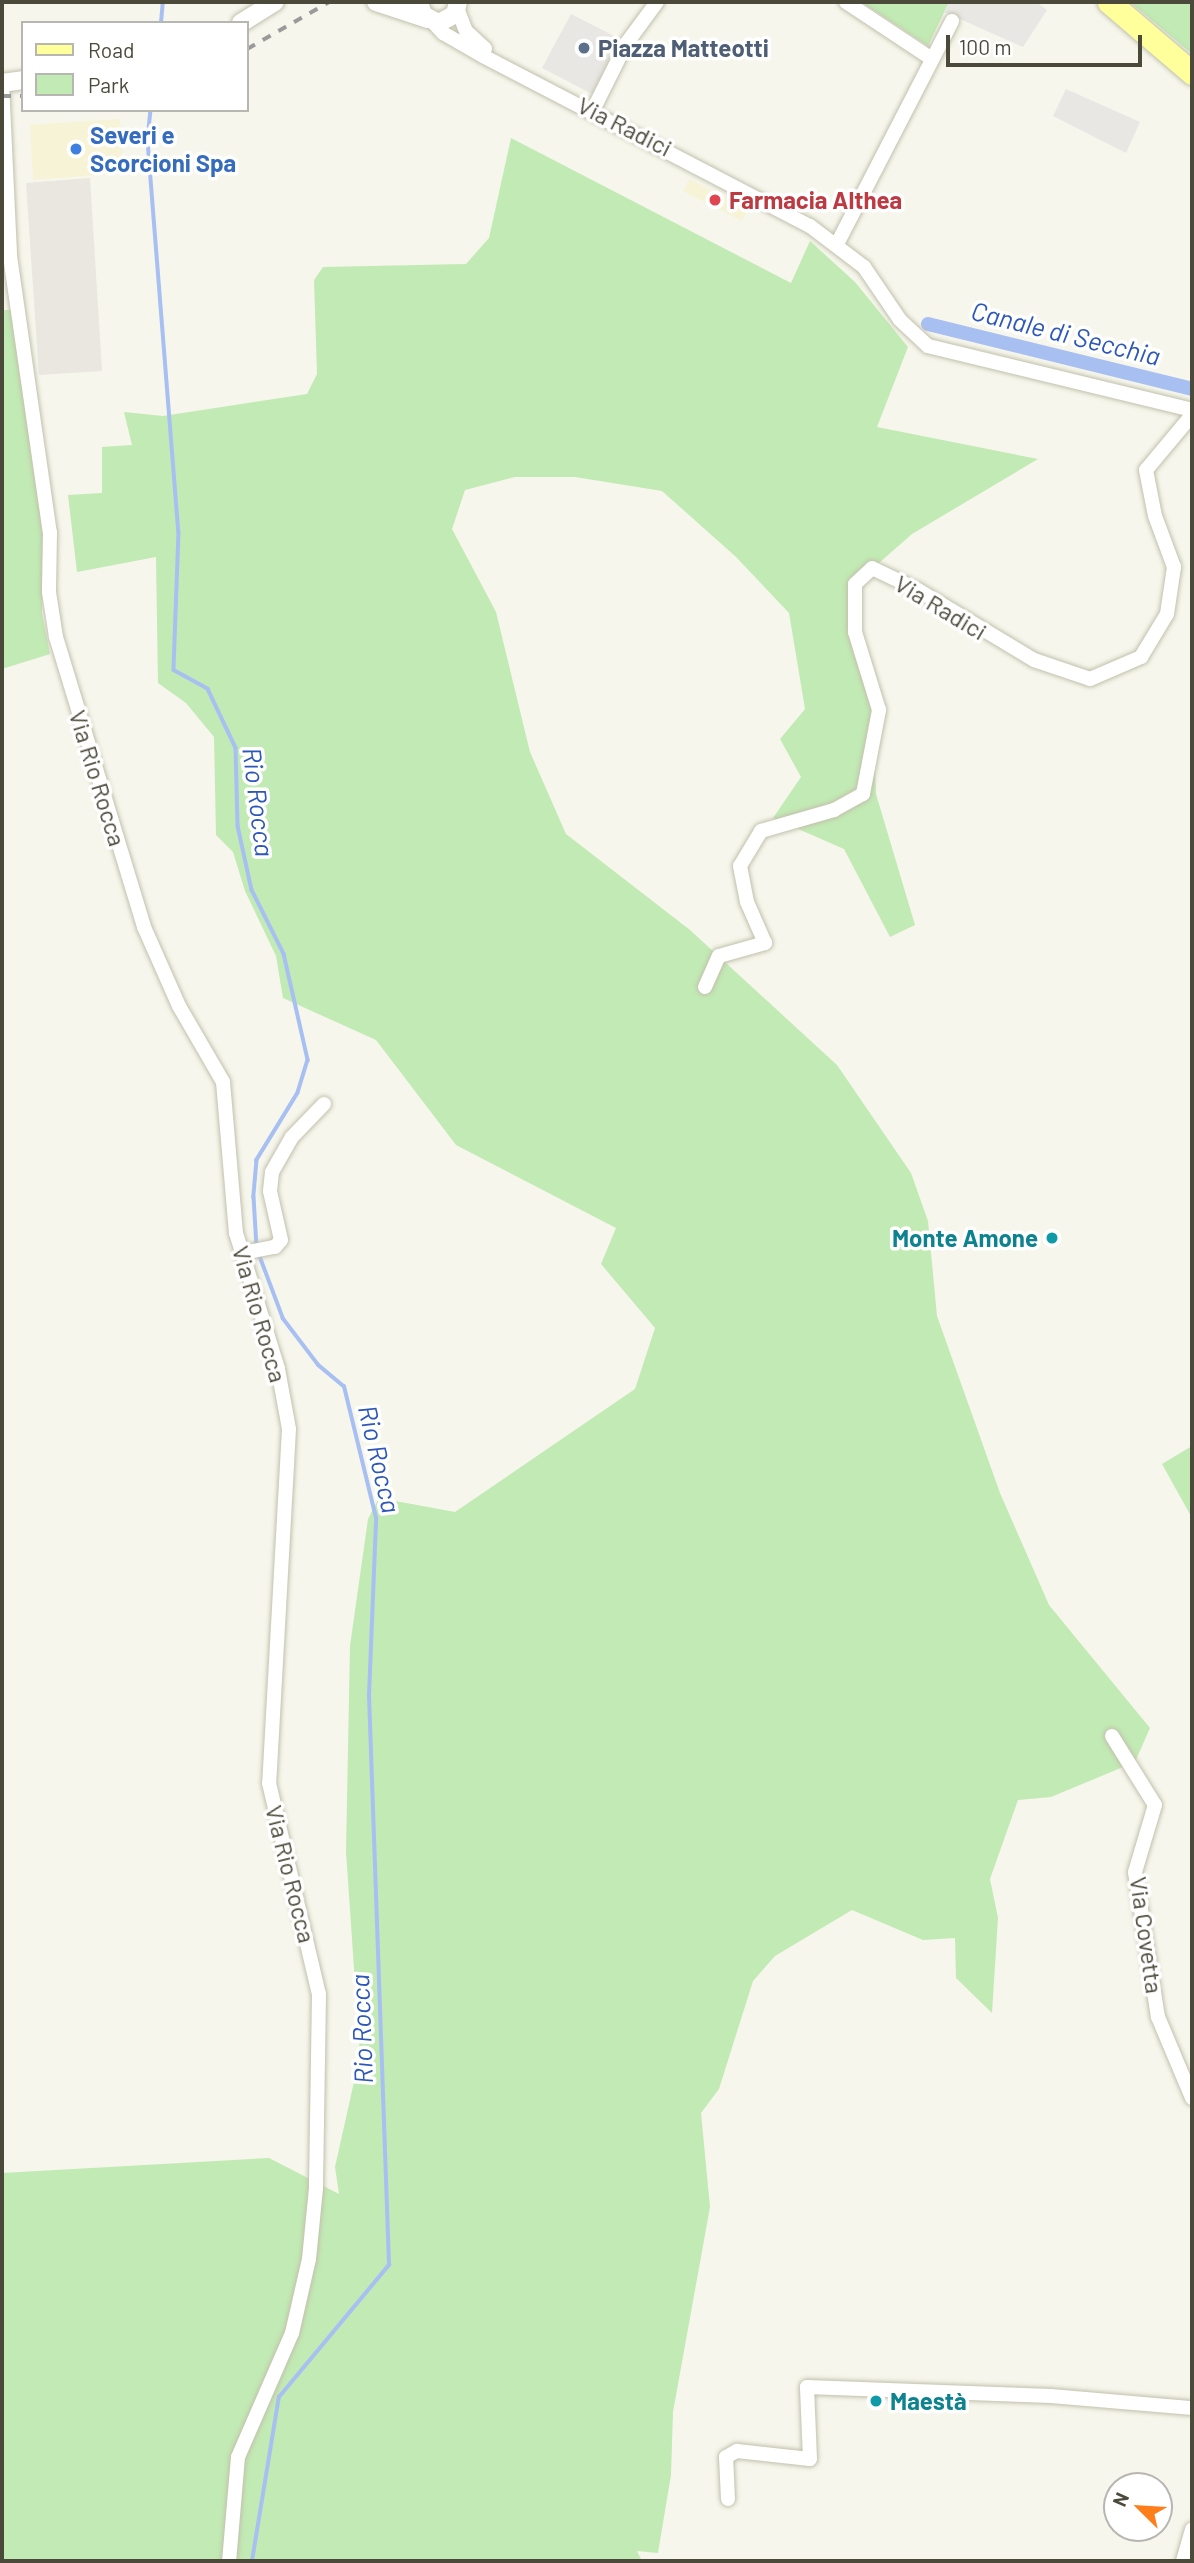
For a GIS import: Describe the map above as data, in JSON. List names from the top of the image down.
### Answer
{
  "streets": {
    "street": ["Via Radici", "Via Rio Rocca", "Via Covetta"]
  },
  "water": ["Canale di Secchia", "Rio Rocca"],
  "places": [
    "Piazza Matteotti",
    "Severi e Scorcioni Spa",
    "Farmacia Althea",
    "Monte Amone",
    "Maestà"
  ],
  "legend": ["Road", "Park"],
  "scale_bar": "100 m",
  "north": "top left"
}
